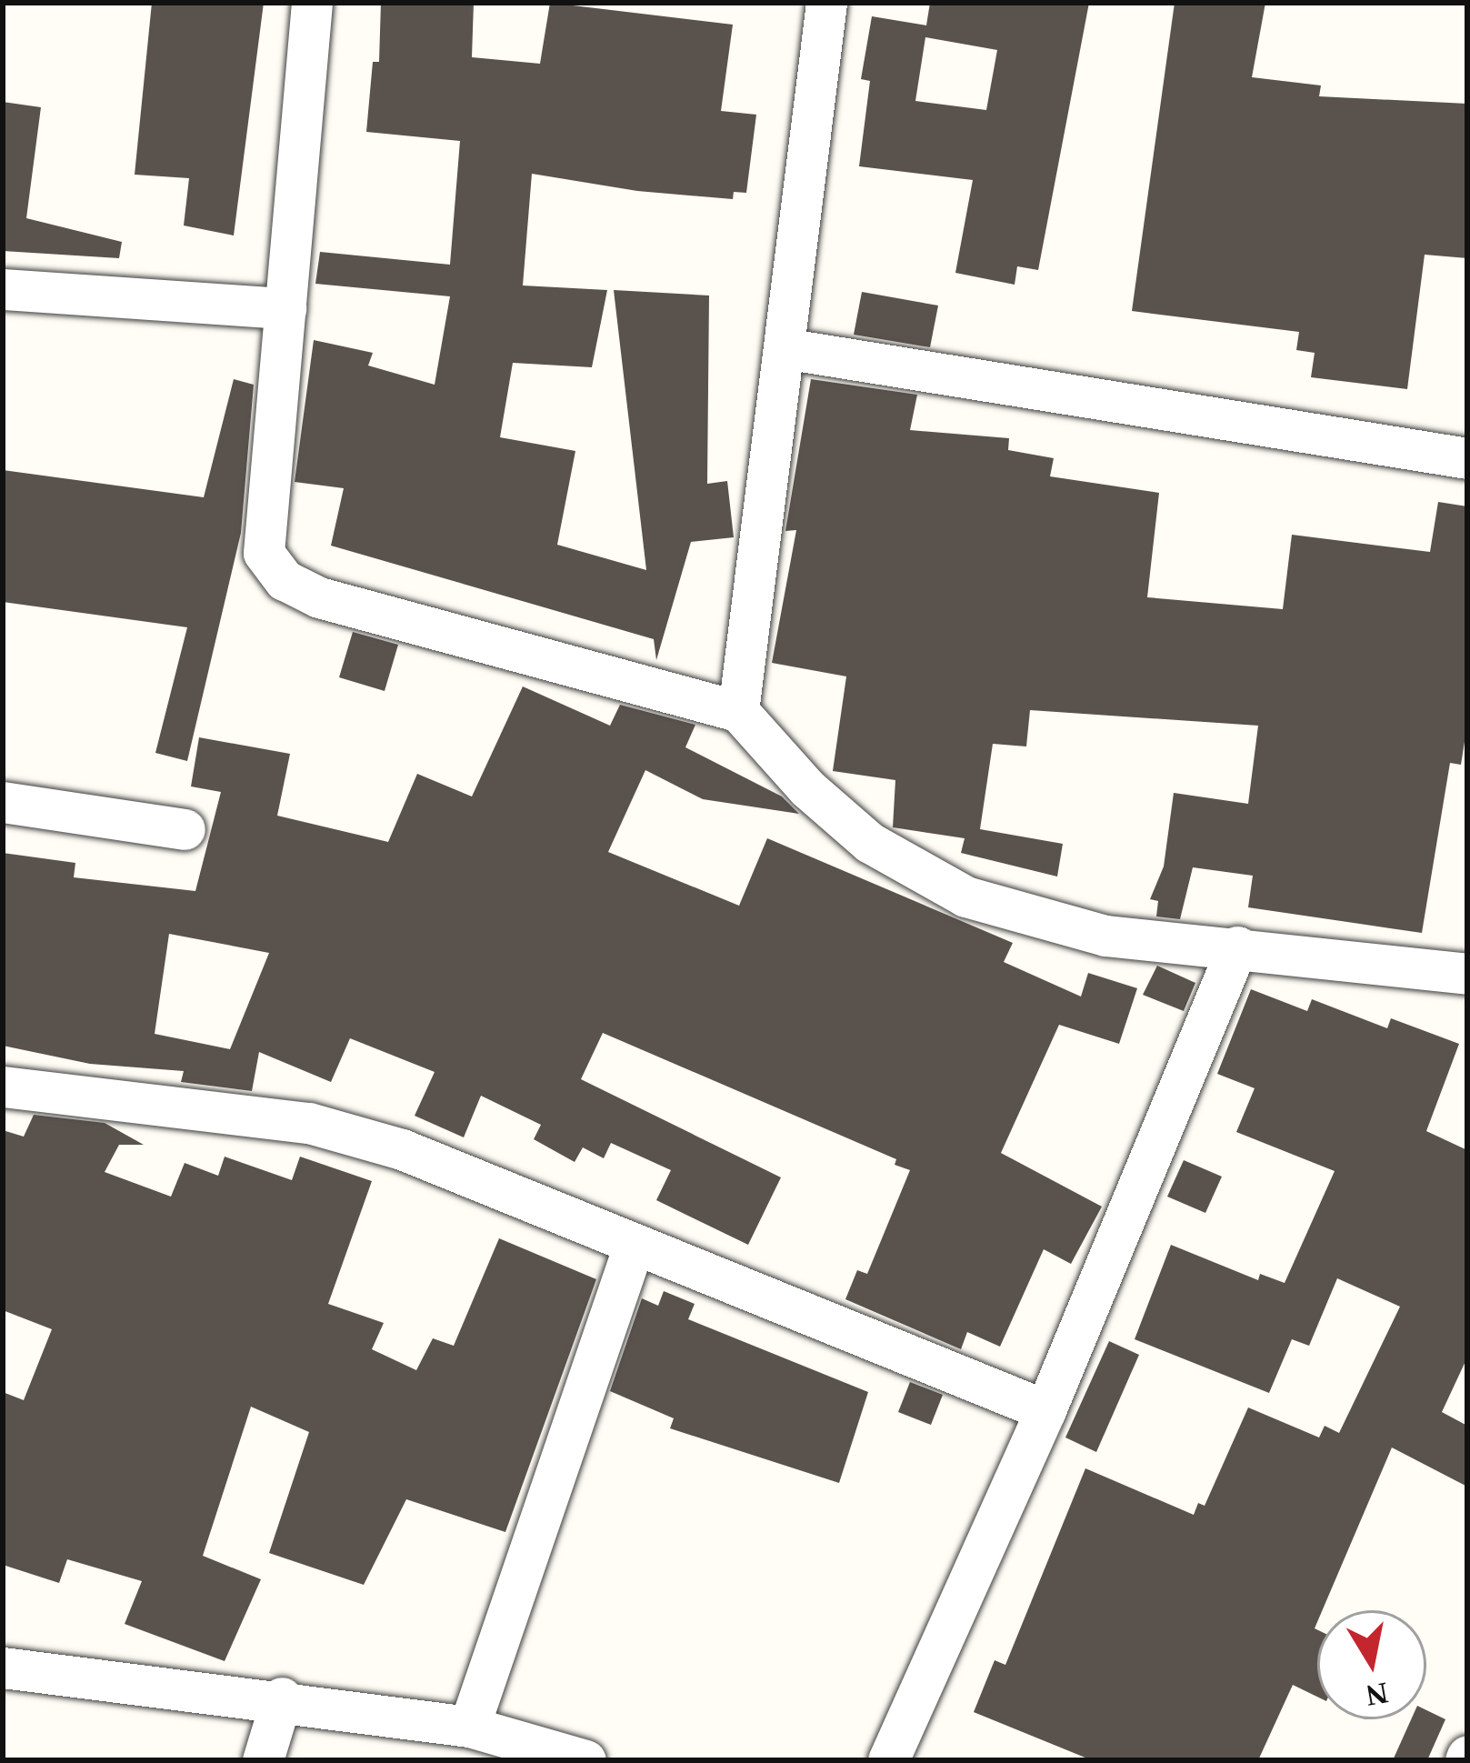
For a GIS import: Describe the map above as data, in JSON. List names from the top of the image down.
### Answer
{
  "north": "bottom"
}
